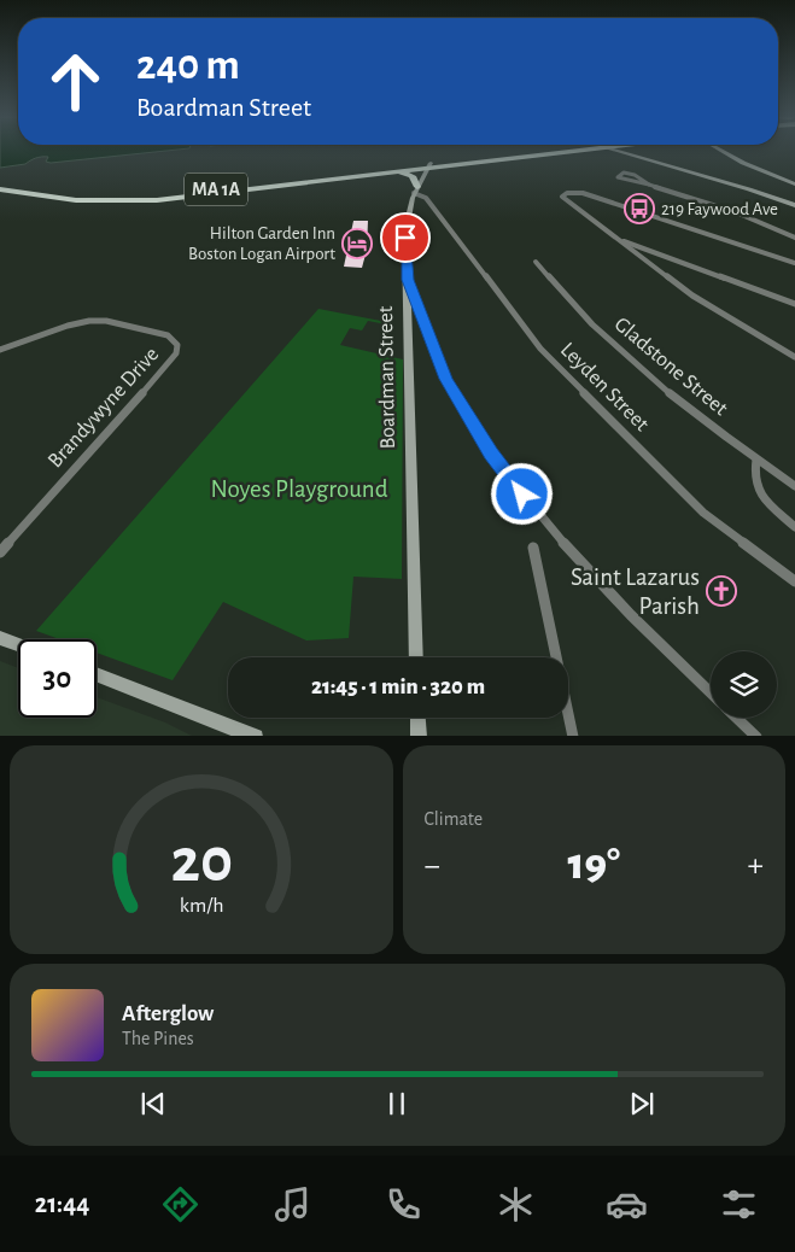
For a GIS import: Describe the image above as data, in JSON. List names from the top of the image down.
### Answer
{
  "streets": {
    "highway": ["MA 1A"],
    "main road": ["Boardman Street"],
    "street": ["Gladstone Street", "Leyden Street", "Brandywyne Drive"]
  },
  "crossings": [
    ["MA 1A", "Boardman Street"],
    ["Boardman Street", "Leyden Street"]
  ],
  "parks": ["Noyes Playground"],
  "places": {
    "bus stop": ["219 Faywood Ave"],
    "hotel": ["Hilton Garden Inn Boston Logan Airport"],
    "church": ["Saint Lazarus Parish"]
  },
  "page": {
    "turn": ["240 m", "Boardman Street"],
    "limit": "30",
    "trip": "21:45 · 1 min · 320 m",
    "tile": "Climate",
    "heat": ["−", "19°", "+"],
    "song": ["Afterglow", "The Pines"],
    "tabs": "21:44",
    "gauge": ["20", "km/h"]
  }
}
